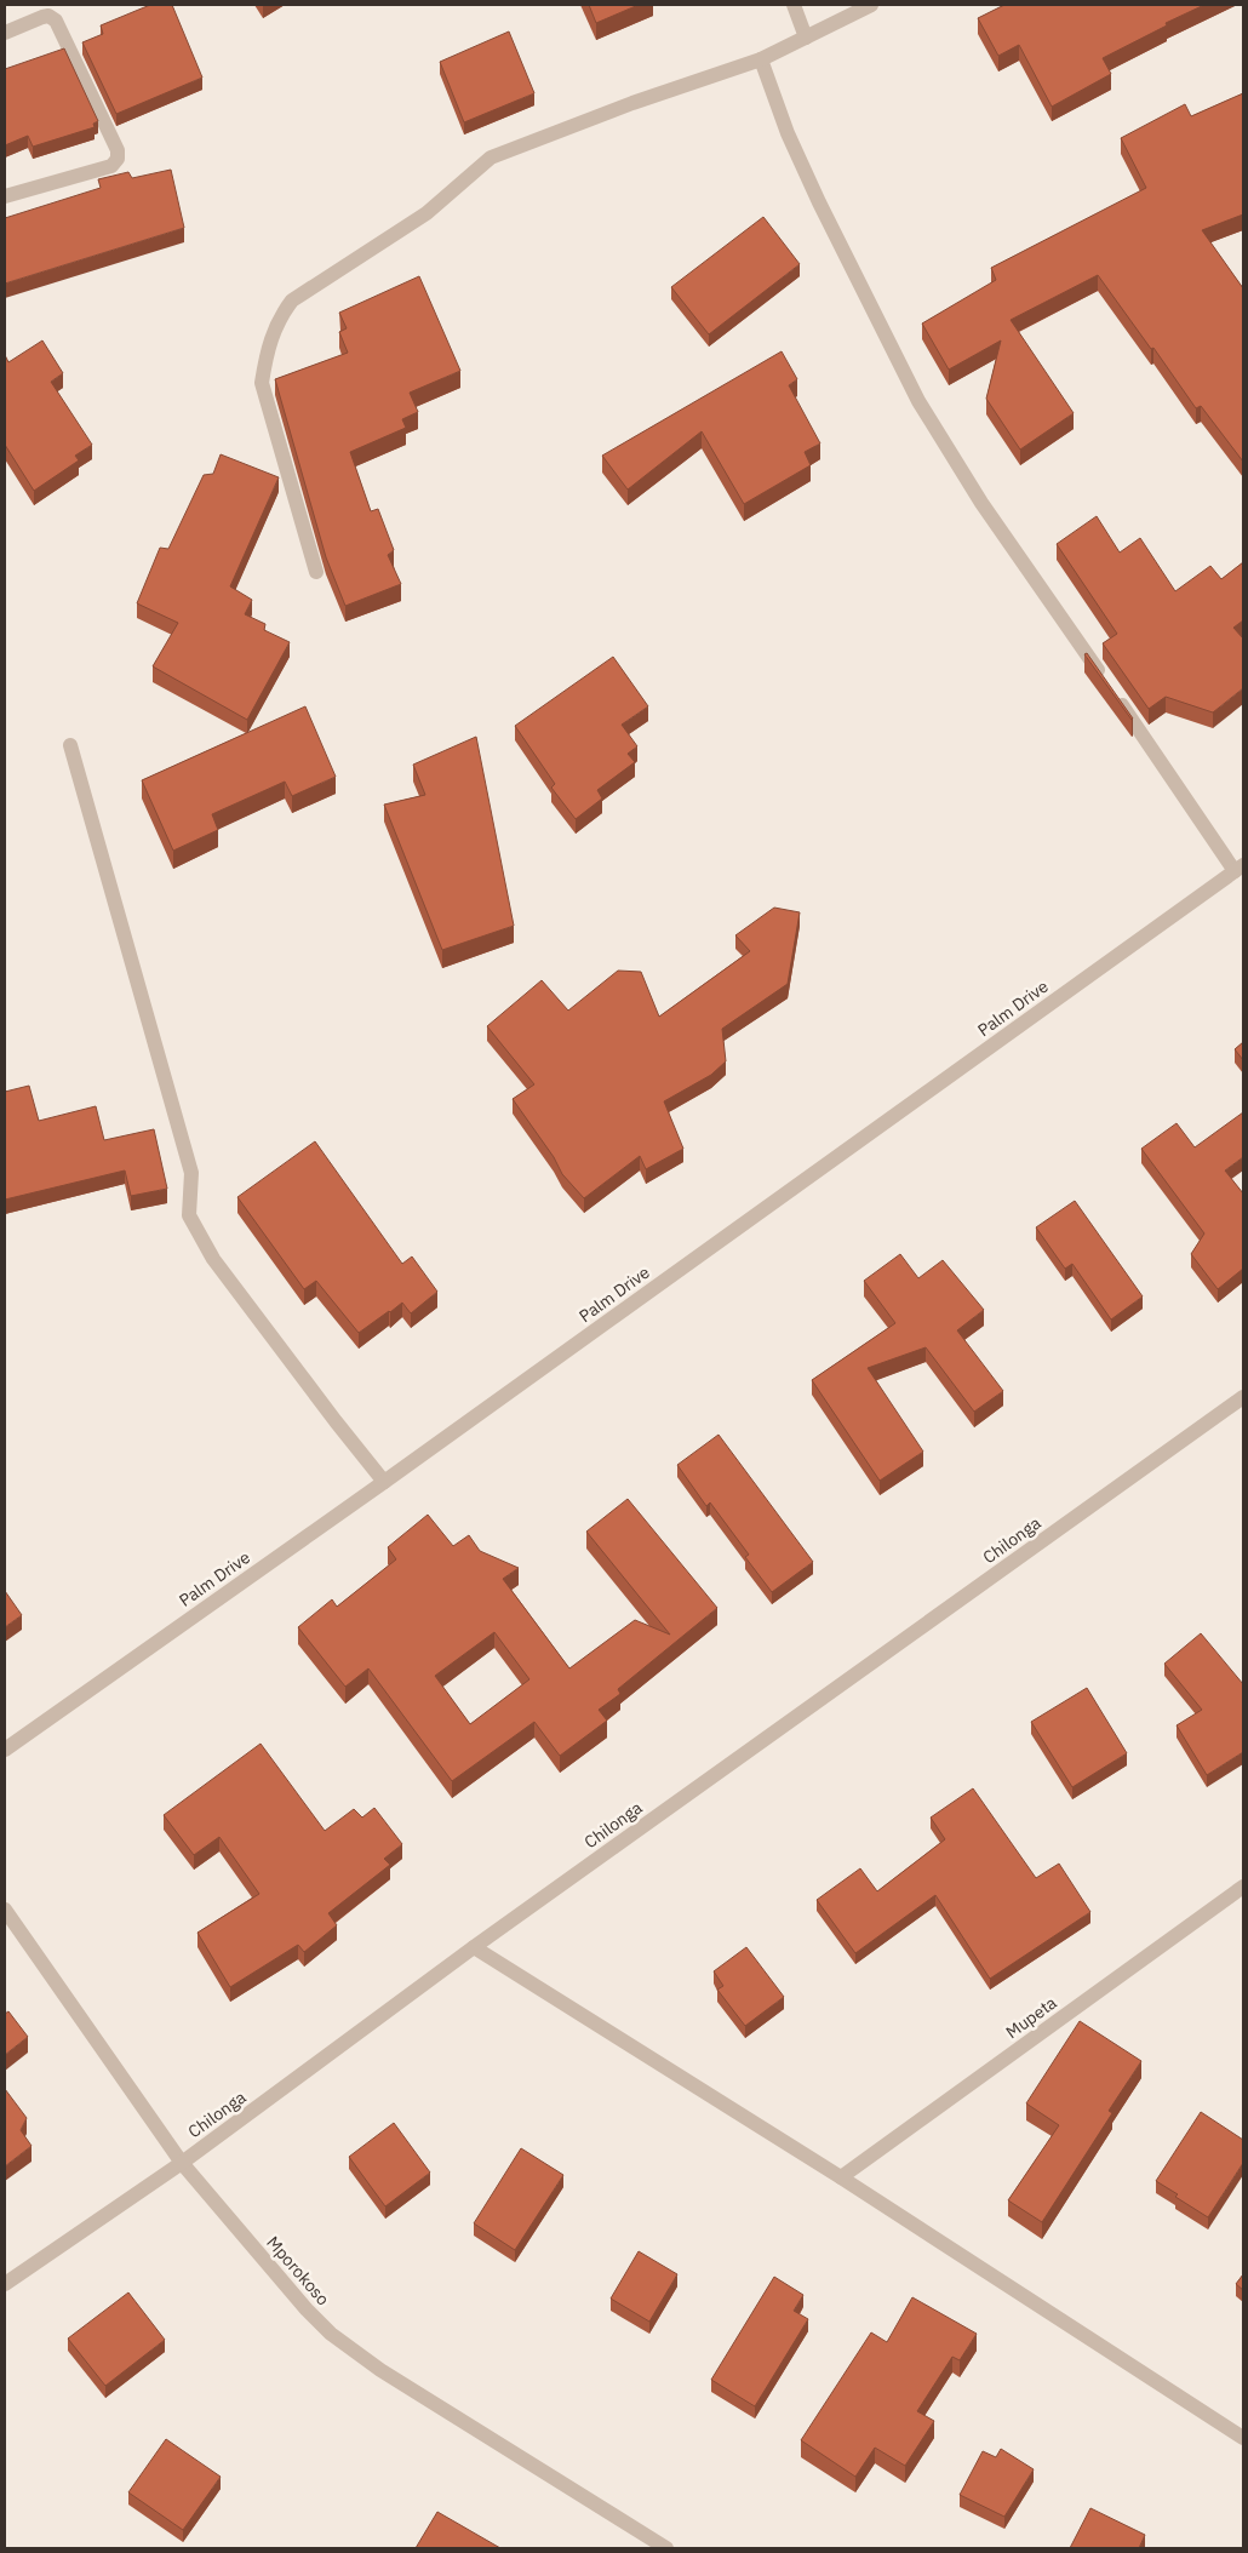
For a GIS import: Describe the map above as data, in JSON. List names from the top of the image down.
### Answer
{
  "streets": {
    "street": [
      "Palm Drive",
      "Chilonga",
      "Mupeta",
      "Mporokoso"
    ]
  },
  "crossings": [
    ["Chilonga", "Mporokoso"]
  ]
}
